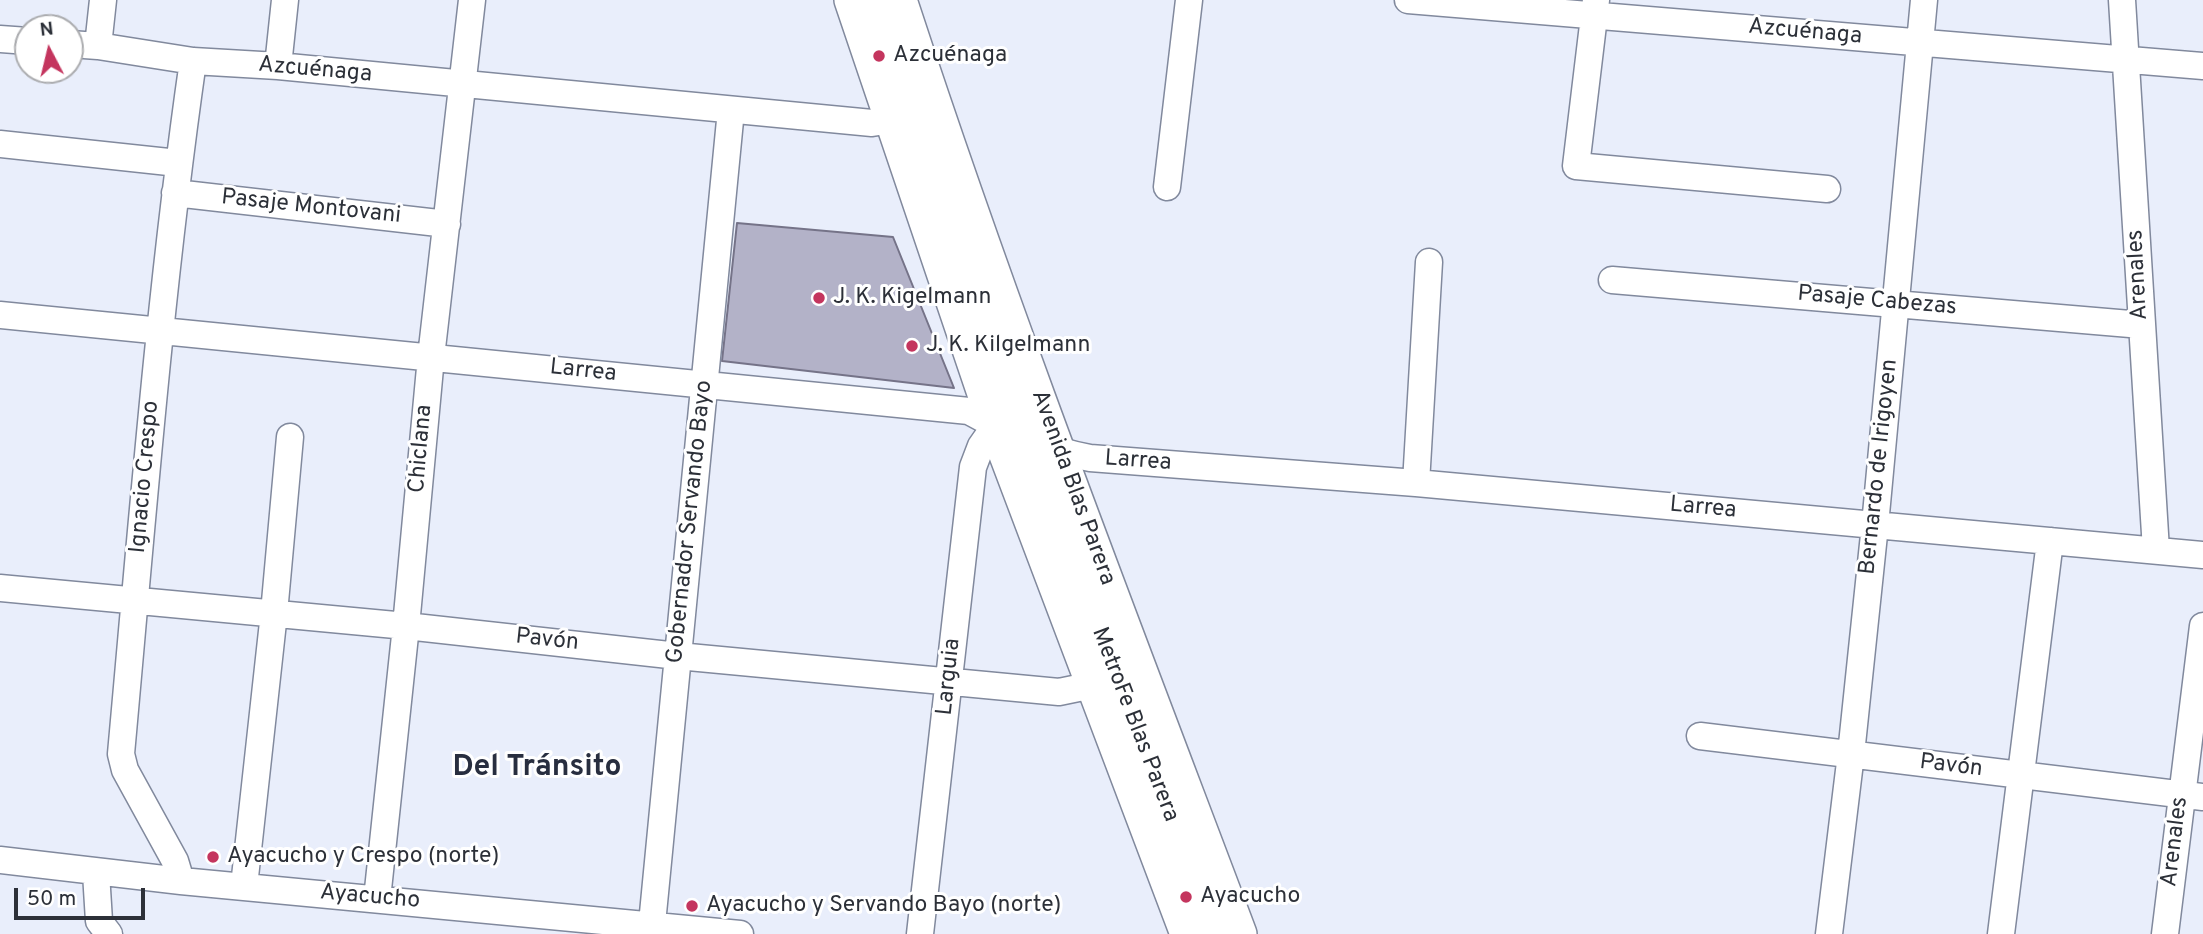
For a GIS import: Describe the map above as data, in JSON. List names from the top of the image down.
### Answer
{
  "streets": {
    "main road": ["Avenida Blas Parera"],
    "street": [
      "Azcuénaga",
      "Pasaje Montovani",
      "Arenales",
      "Pasaje Cabezas",
      "Larrea",
      "Chiclana",
      "Bernardo de Irigoyen",
      "Ignacio Crespo",
      "Gobernador Servando Bayo",
      "Pavón",
      "Larguia",
      "MetroFe Blas Parera",
      "Ayacucho"
    ]
  },
  "crossings": [
    ["Azcuénaga", "Arenales"],
    ["Azcuénaga", "Chiclana"],
    ["Azcuénaga", "Bernardo de Irigoyen"],
    ["Azcuénaga", "Ignacio Crespo"],
    ["Azcuénaga", "Avenida Blas Parera"],
    ["Azcuénaga", "Gobernador Servando Bayo"],
    ["Azcuénaga", "MetroFe Blas Parera"],
    ["Pasaje Montovani", "Chiclana"],
    ["Pasaje Montovani", "Ignacio Crespo"],
    ["Arenales", "Pasaje Cabezas"],
    ["Arenales", "Larrea"],
    ["Arenales", "Pavón"],
    ["Pasaje Cabezas", "Bernardo de Irigoyen"],
    ["Larrea", "Chiclana"],
    ["Larrea", "Bernardo de Irigoyen"],
    ["Larrea", "Ignacio Crespo"],
    ["Larrea", "Avenida Blas Parera"],
    ["Larrea", "Gobernador Servando Bayo"],
    ["Larrea", "Larguia"],
    ["Larrea", "MetroFe Blas Parera"],
    ["Chiclana", "Pavón"],
    ["Chiclana", "Ayacucho"],
    ["Bernardo de Irigoyen", "Pavón"],
    ["Ignacio Crespo", "Pavón"],
    ["Ignacio Crespo", "Ayacucho"],
    ["Avenida Blas Parera", "Pavón"],
    ["Avenida Blas Parera", "Larguia"],
    ["Avenida Blas Parera", "MetroFe Blas Parera"],
    ["Gobernador Servando Bayo", "Pavón"],
    ["Gobernador Servando Bayo", "Ayacucho"],
    ["Pavón", "Larguia"]
  ],
  "districts": ["Del Tránsito"],
  "places": [
    "Azcuénaga",
    "J. K. Kigelmann",
    "J. K. Kilgelmann",
    "Ayacucho y Crespo (norte)",
    "Ayacucho",
    "Ayacucho y Servando Bayo (norte)"
  ],
  "scale_bar": "50 m",
  "north": "top"
}
